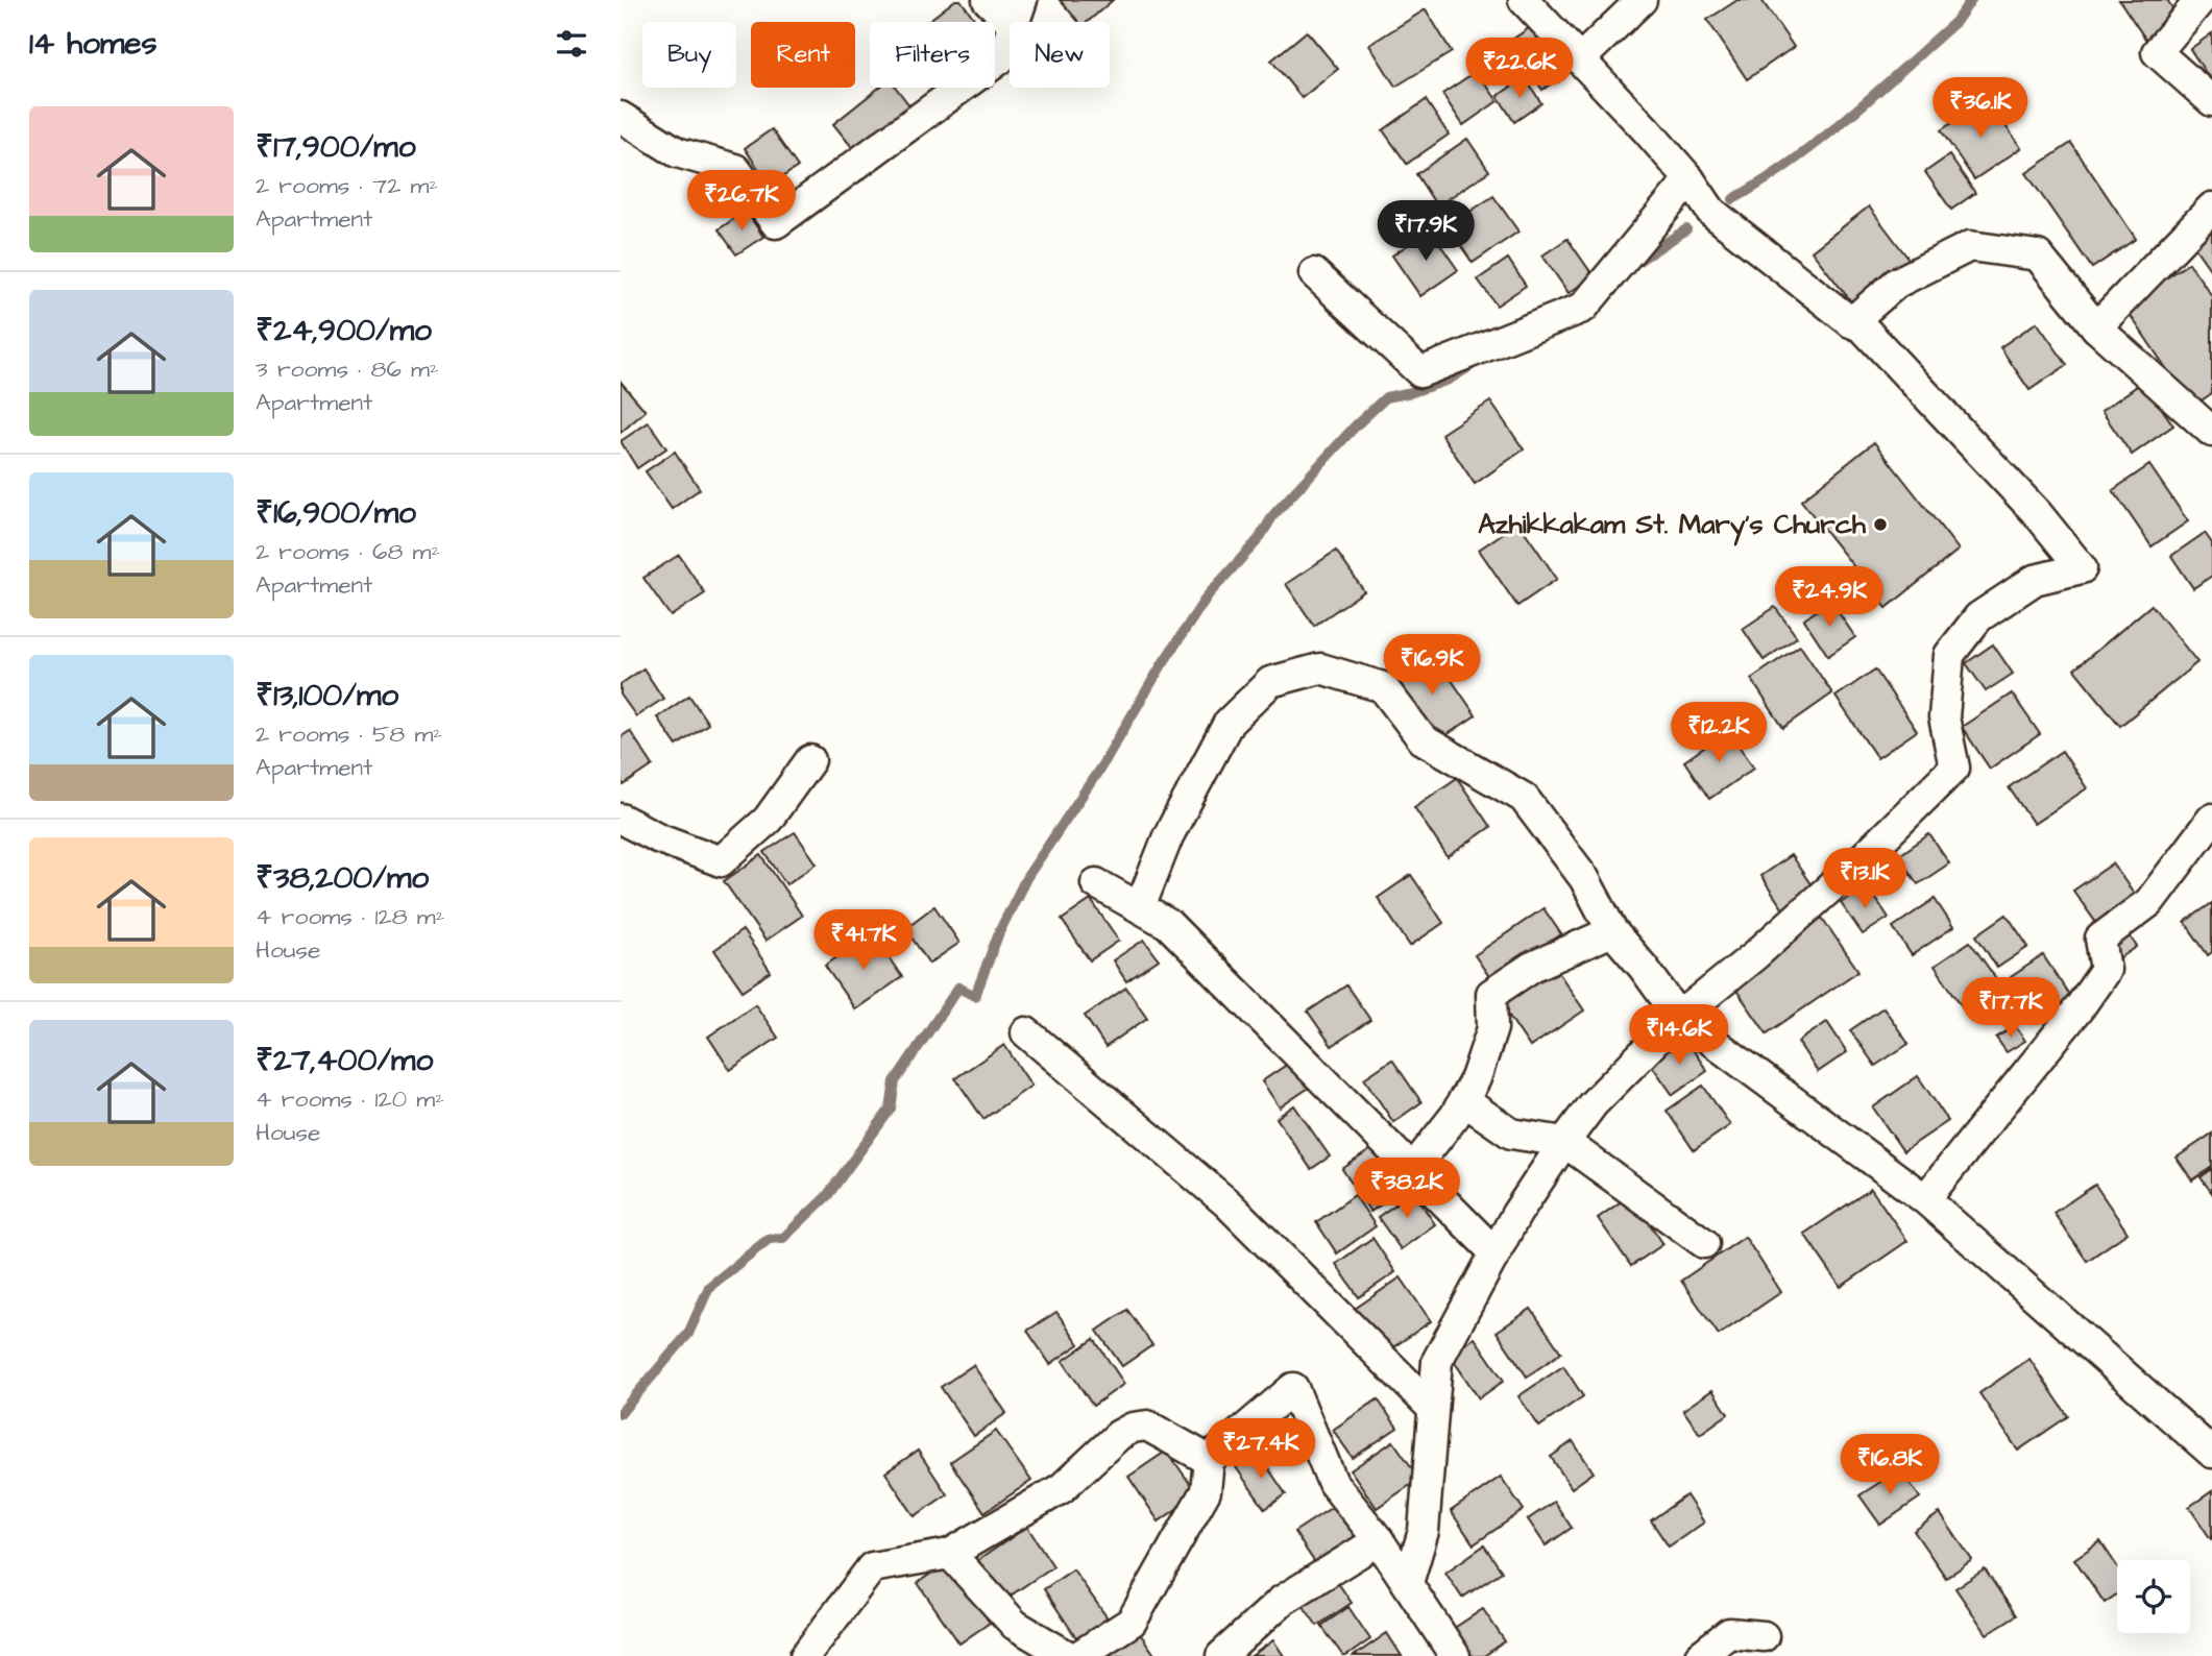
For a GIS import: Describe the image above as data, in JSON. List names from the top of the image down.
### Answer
{
  "places": ["Azhikkakam St. Mary's Church"],
  "page": {
    "heading": "14 homes",
    "chip": [
      "Buy",
      "Rent",
      "Filters",
      "New"
    ],
    "price": [
      "₹22.6K",
      "₹36.1K",
      "₹26.7K",
      "₹17.9K",
      "₹24.9K",
      "₹16.9K",
      "₹12.2K",
      "₹13.1K",
      "₹41.7K",
      "₹17.7K",
      "₹14.6K",
      "₹38.2K",
      "₹27.4K",
      "₹16.8K"
    ],
    "list": [
      {
        "name": "₹17,900/mo",
        "note": "2 rooms · 72 m² · Apartment"
      },
      {
        "name": "₹24,900/mo",
        "note": "3 rooms · 86 m² · Apartment"
      },
      {
        "name": "₹16,900/mo",
        "note": "2 rooms · 68 m² · Apartment"
      },
      {
        "name": "₹13,100/mo",
        "note": "2 rooms · 58 m² · Apartment"
      },
      {
        "name": "₹38,200/mo",
        "note": "4 rooms · 128 m² · House"
      },
      {
        "name": "₹27,400/mo",
        "note": "4 rooms · 120 m² · House"
      }
    ]
  }
}
